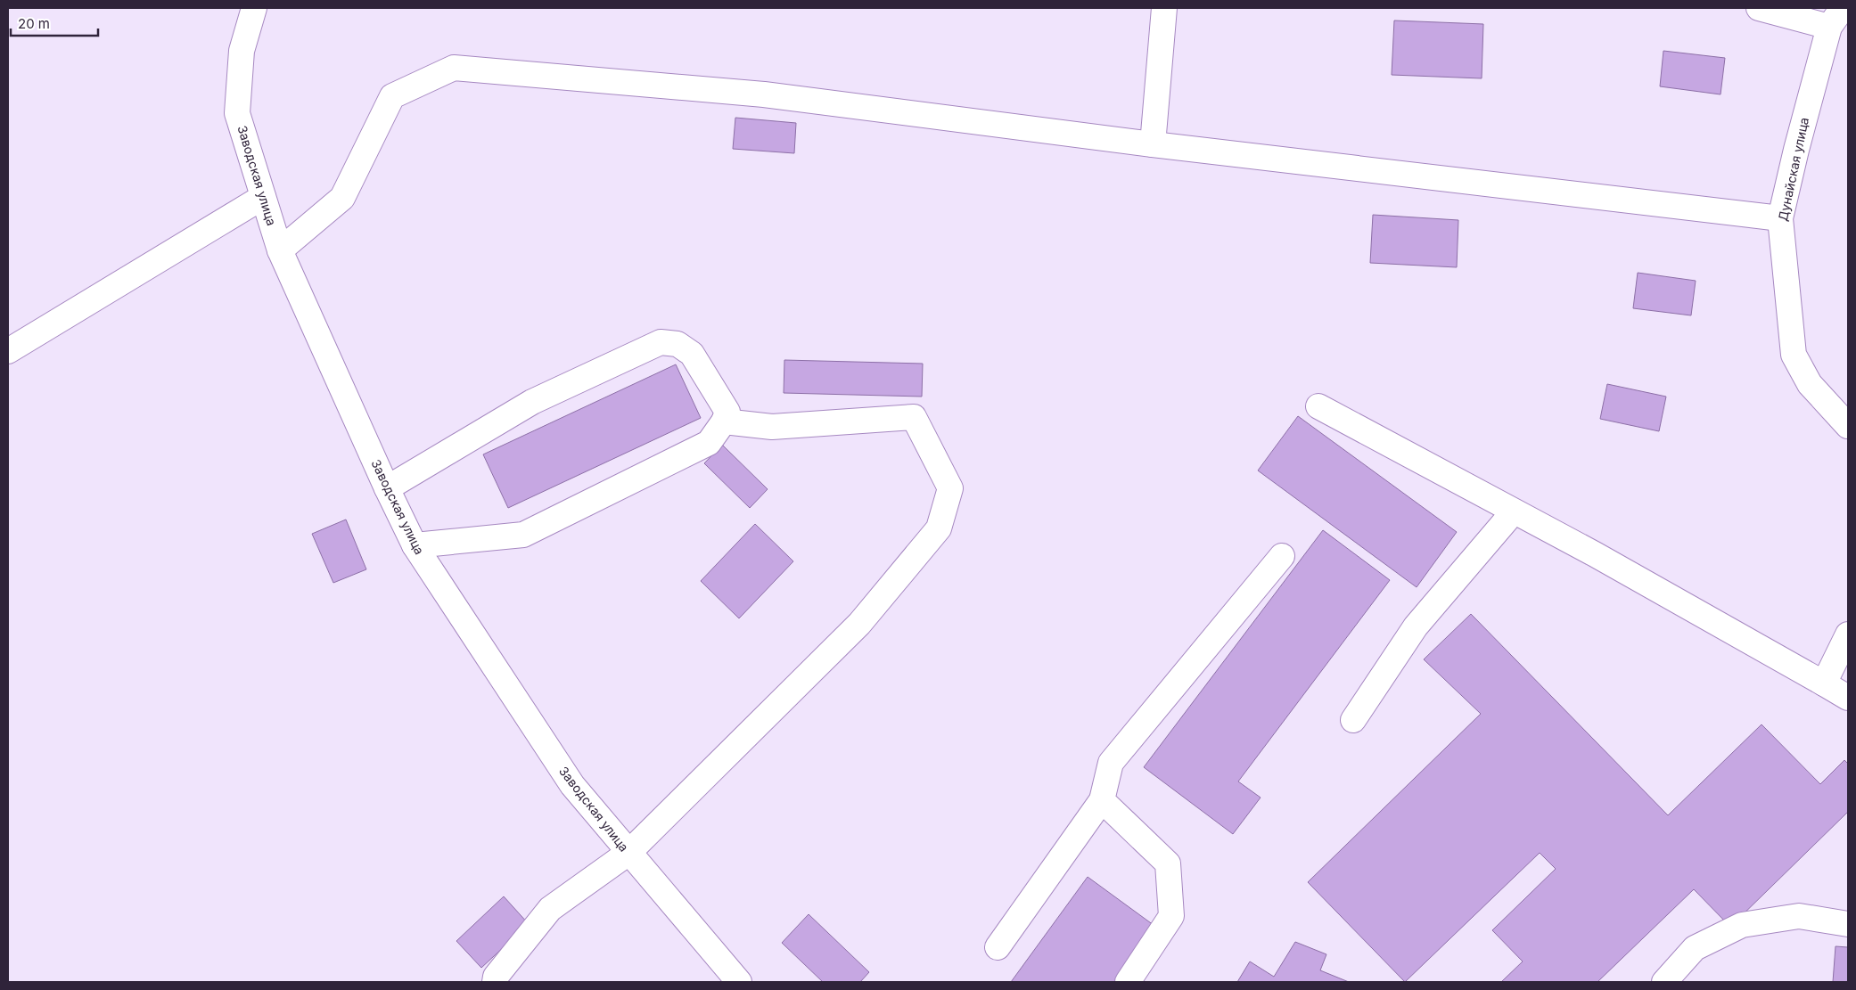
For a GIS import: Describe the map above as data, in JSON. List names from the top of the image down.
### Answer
{
  "streets": {
    "street": ["Дунайская улица", "Заводская улица"]
  },
  "scale_bar": "20 m"
}
